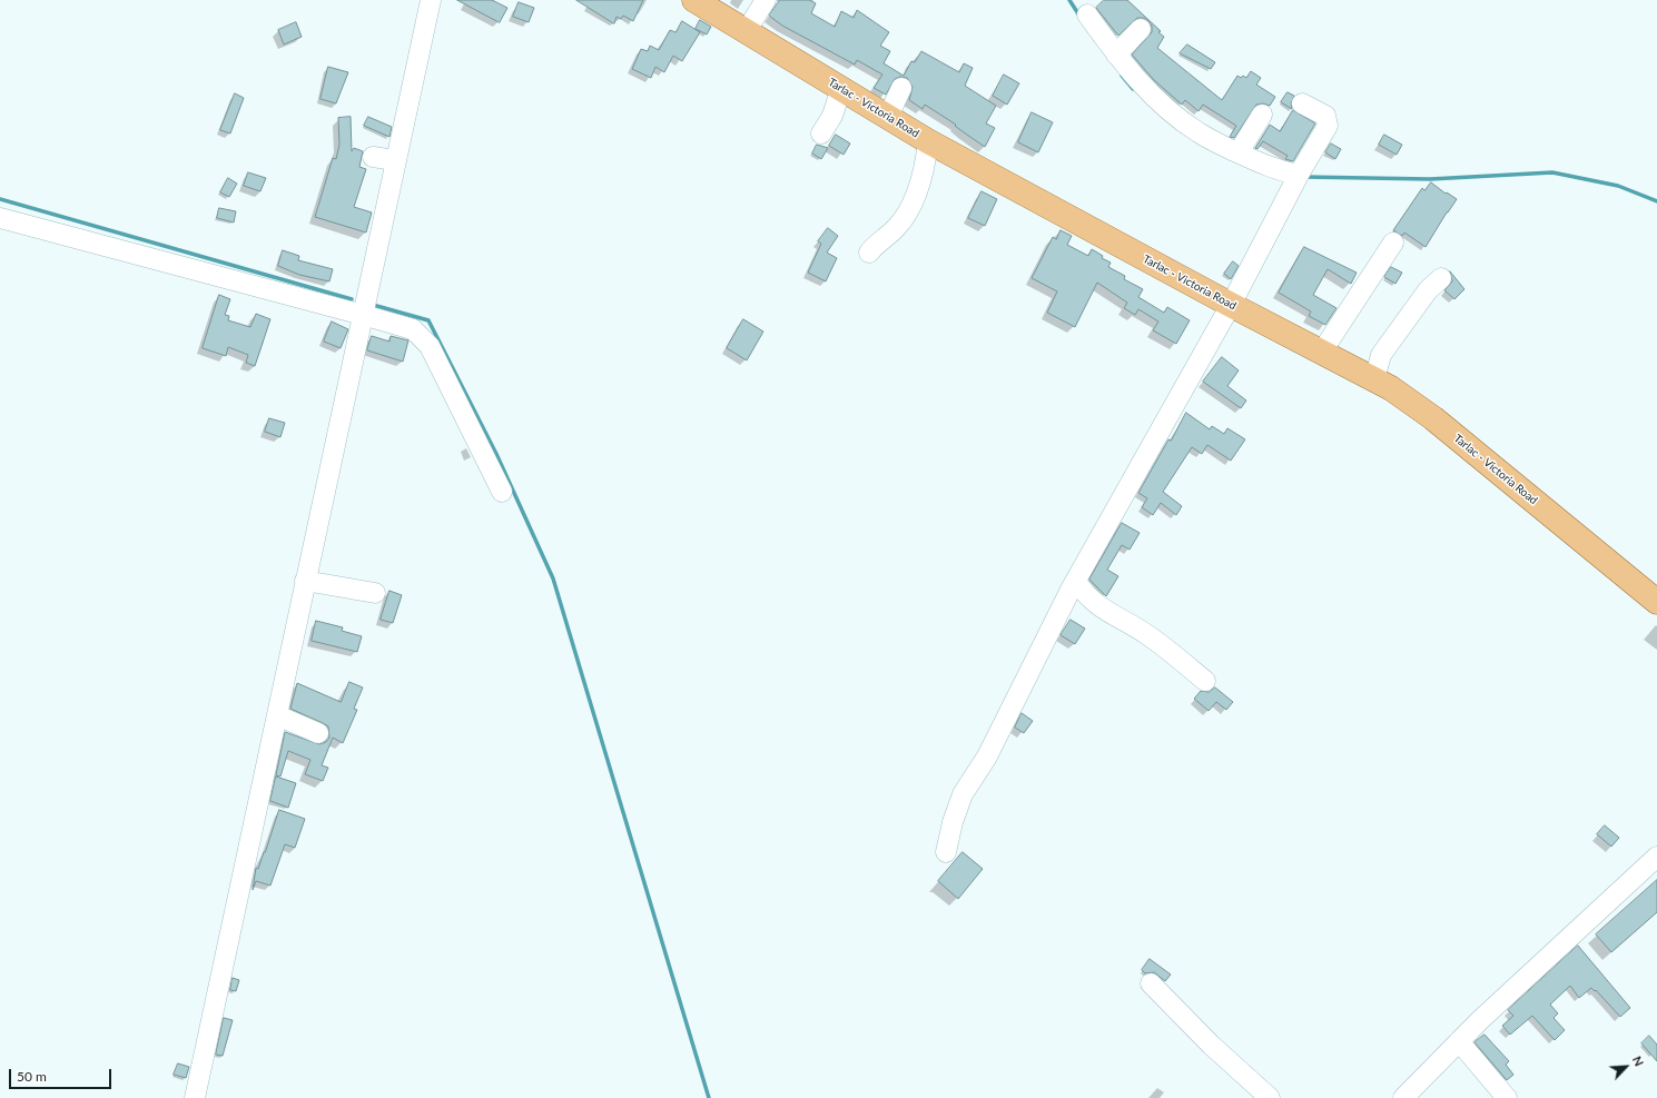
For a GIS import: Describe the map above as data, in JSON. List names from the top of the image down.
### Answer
{
  "streets": {
    "main road": ["Tarlac - Victoria Road"]
  },
  "scale_bar": "50 m",
  "north": "top right"
}
